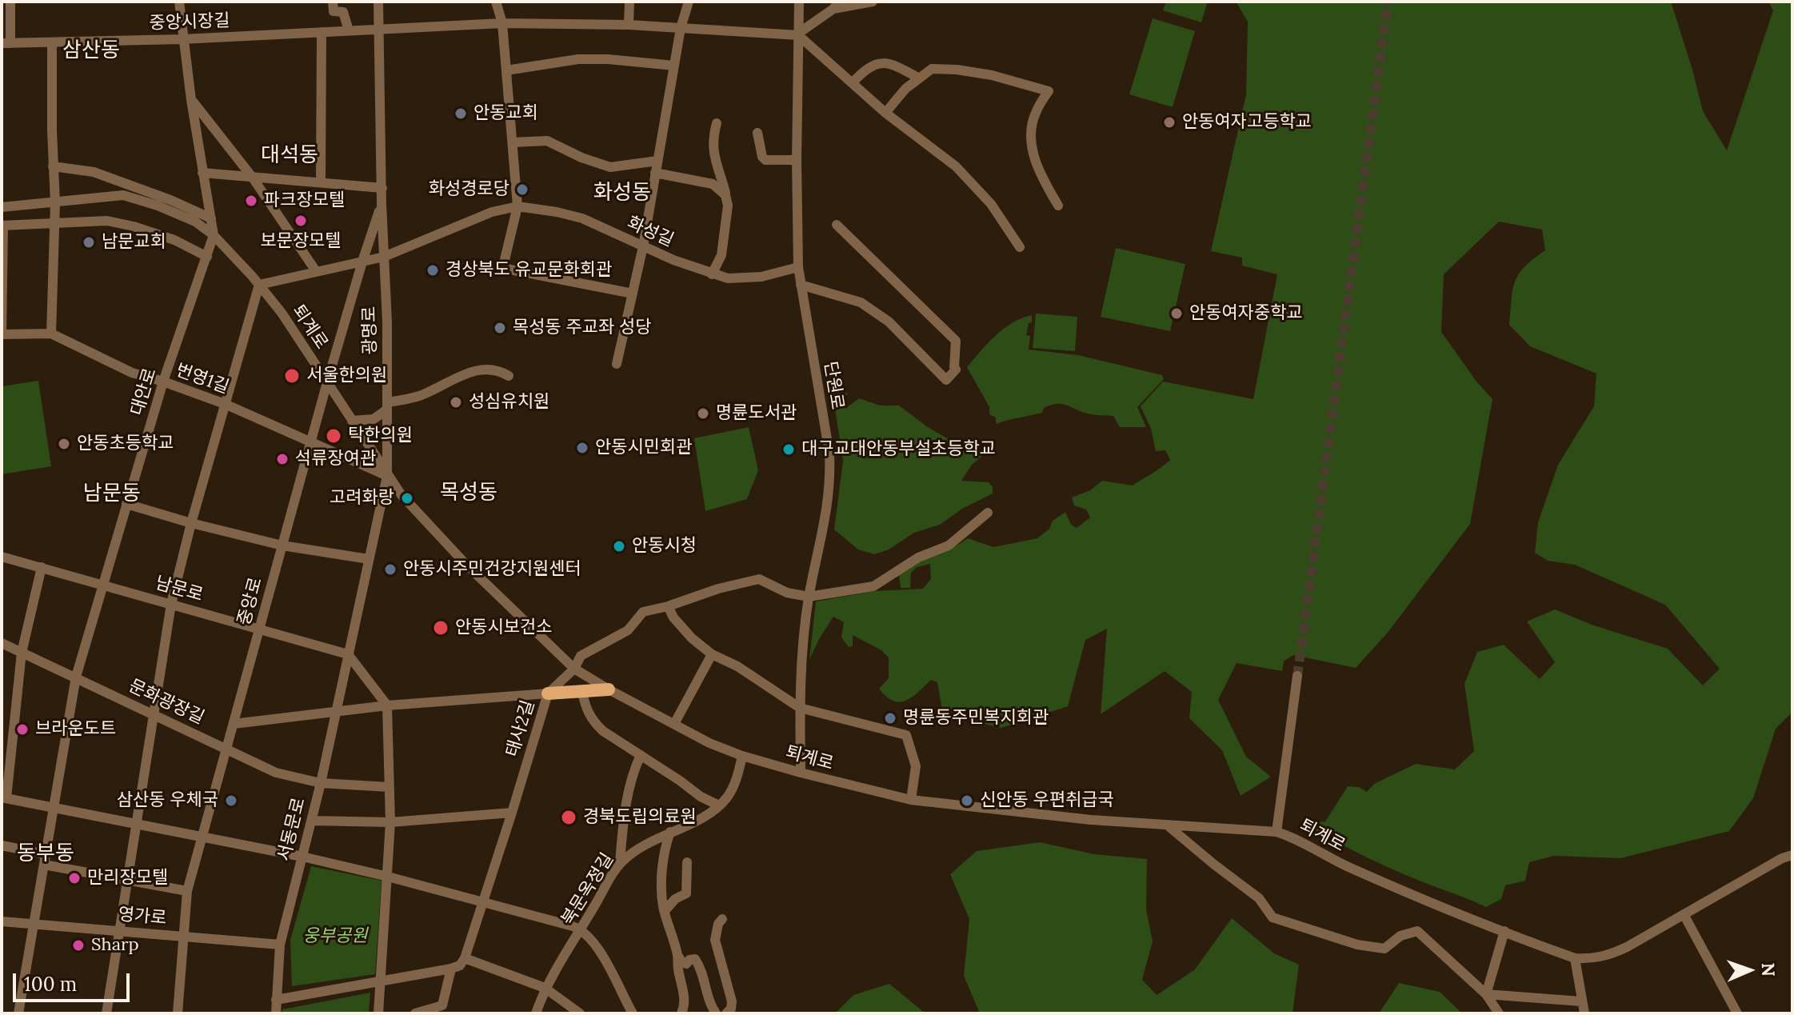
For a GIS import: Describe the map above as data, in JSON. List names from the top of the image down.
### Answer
{
  "streets": {
    "street": [
      "중앙시장길",
      "화성길",
      "퇴계로",
      "광명로",
      "번영1길",
      "단원로",
      "대안로",
      "남문로",
      "중앙로",
      "문화광장길",
      "태사2길",
      "서동문로",
      "북문옥정길",
      "영가로"
    ]
  },
  "crossings": [
    ["중앙시장길", "광명로"],
    ["중앙시장길", "단원로"],
    ["중앙시장길", "대안로"],
    ["화성길", "퇴계로"],
    ["화성길", "광명로"],
    ["화성길", "단원로"],
    ["화성길", "중앙로"],
    ["퇴계로", "광명로"],
    ["퇴계로", "번영1길"],
    ["퇴계로", "단원로"],
    ["퇴계로", "대안로"],
    ["퇴계로", "중앙로"],
    ["퇴계로", "북문옥정길"],
    ["광명로", "번영1길"],
    ["광명로", "남문로"],
    ["광명로", "중앙로"],
    ["광명로", "서동문로"],
    ["번영1길", "대안로"],
    ["번영1길", "중앙로"],
    ["대안로", "남문로"],
    ["대안로", "문화광장길"],
    ["대안로", "영가로"],
    ["남문로", "중앙로"],
    ["남문로", "서동문로"],
    ["중앙로", "문화광장길"],
    ["중앙로", "태사2길"],
    ["중앙로", "영가로"],
    ["문화광장길", "서동문로"],
    ["태사2길", "서동문로"],
    ["서동문로", "영가로"]
  ],
  "districts": [
    "삼산동",
    "대석동",
    "화성동",
    "목성동",
    "남문동",
    "동부동"
  ],
  "parks": ["웅부공원"],
  "places": [
    "안동교회",
    "안동여자고등학교",
    "화성경로당",
    "파크장모텔",
    "보문장모텔",
    "남문교회",
    "경상북도 유교문화회관",
    "안동여자중학교",
    "목성동 주교좌 성당",
    "서울한의원",
    "성심유치원",
    "명륜도서관",
    "탁한의원",
    "안동초등학교",
    "안동시민회관",
    "대구교대안동부설초등학교",
    "석류장여관",
    "고려화랑",
    "안동시청",
    "안동시주민건강지원센터",
    "안동시보건소",
    "명륜동주민복지회관",
    "브라운도트",
    "삼산동 우체국",
    "신안동 우편취급국",
    "경북도립의료원",
    "만리장모텔",
    "Sharp"
  ],
  "scale_bar": "100 m",
  "north": "right"
}
